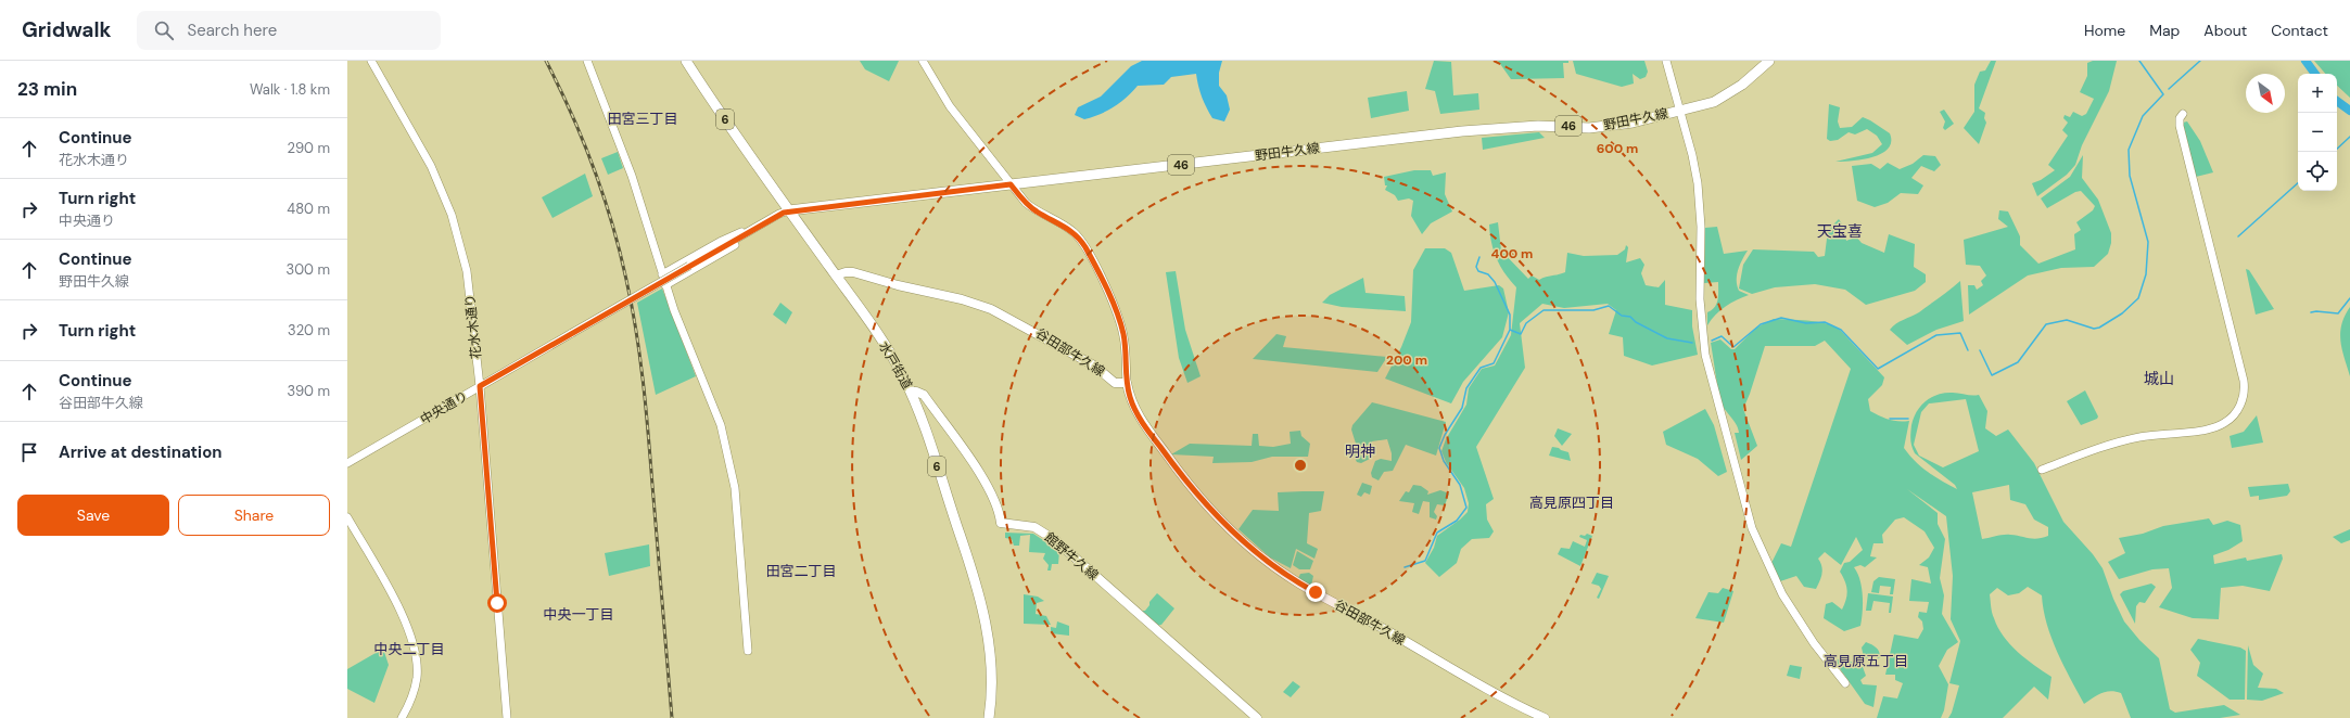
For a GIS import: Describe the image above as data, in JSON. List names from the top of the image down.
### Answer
{
  "streets": {
    "main road": [
      "6",
      "野田牛久線",
      "46",
      "谷田部牛久線",
      "水戸街道",
      "館野牛久線"
    ],
    "street": ["花水木通り", "中央通り"]
  },
  "crossings": [
    ["野田牛久線", "水戸街道"],
    ["野田牛久線", "中央通り"],
    ["花水木通り", "中央通り"],
    ["谷田部牛久線", "水戸街道"],
    ["水戸街道", "中央通り"],
    ["水戸街道", "館野牛久線"]
  ],
  "districts": [
    "田宮三丁目",
    "天宝喜",
    "城山",
    "明神",
    "高見原四丁目",
    "田宮二丁目",
    "中央一丁目",
    "中央二丁目",
    "高見原五丁目"
  ],
  "north": "bottom right",
  "page": {
    "header": "Gridwalk",
    "search": "Search here",
    "nav": [
      "Home",
      "Map",
      "About",
      "Contact"
    ],
    "heading": ["23 min", "Walk · 1.8 km"],
    "map_buttons": ["+", "−"],
    "list": [
      ["Continue", "花水木通り", "290 m"],
      ["Turn right", "中央通り", "480 m"],
      ["Continue", "野田牛久線", "300 m"],
      ["Turn right", "320 m"],
      ["Continue", "谷田部牛久線", "390 m"],
      "Arrive at destination"
    ],
    "buttons": ["Save", "Share"]
  },
  "rings": ["600 m", "400 m", "200 m"]
}
